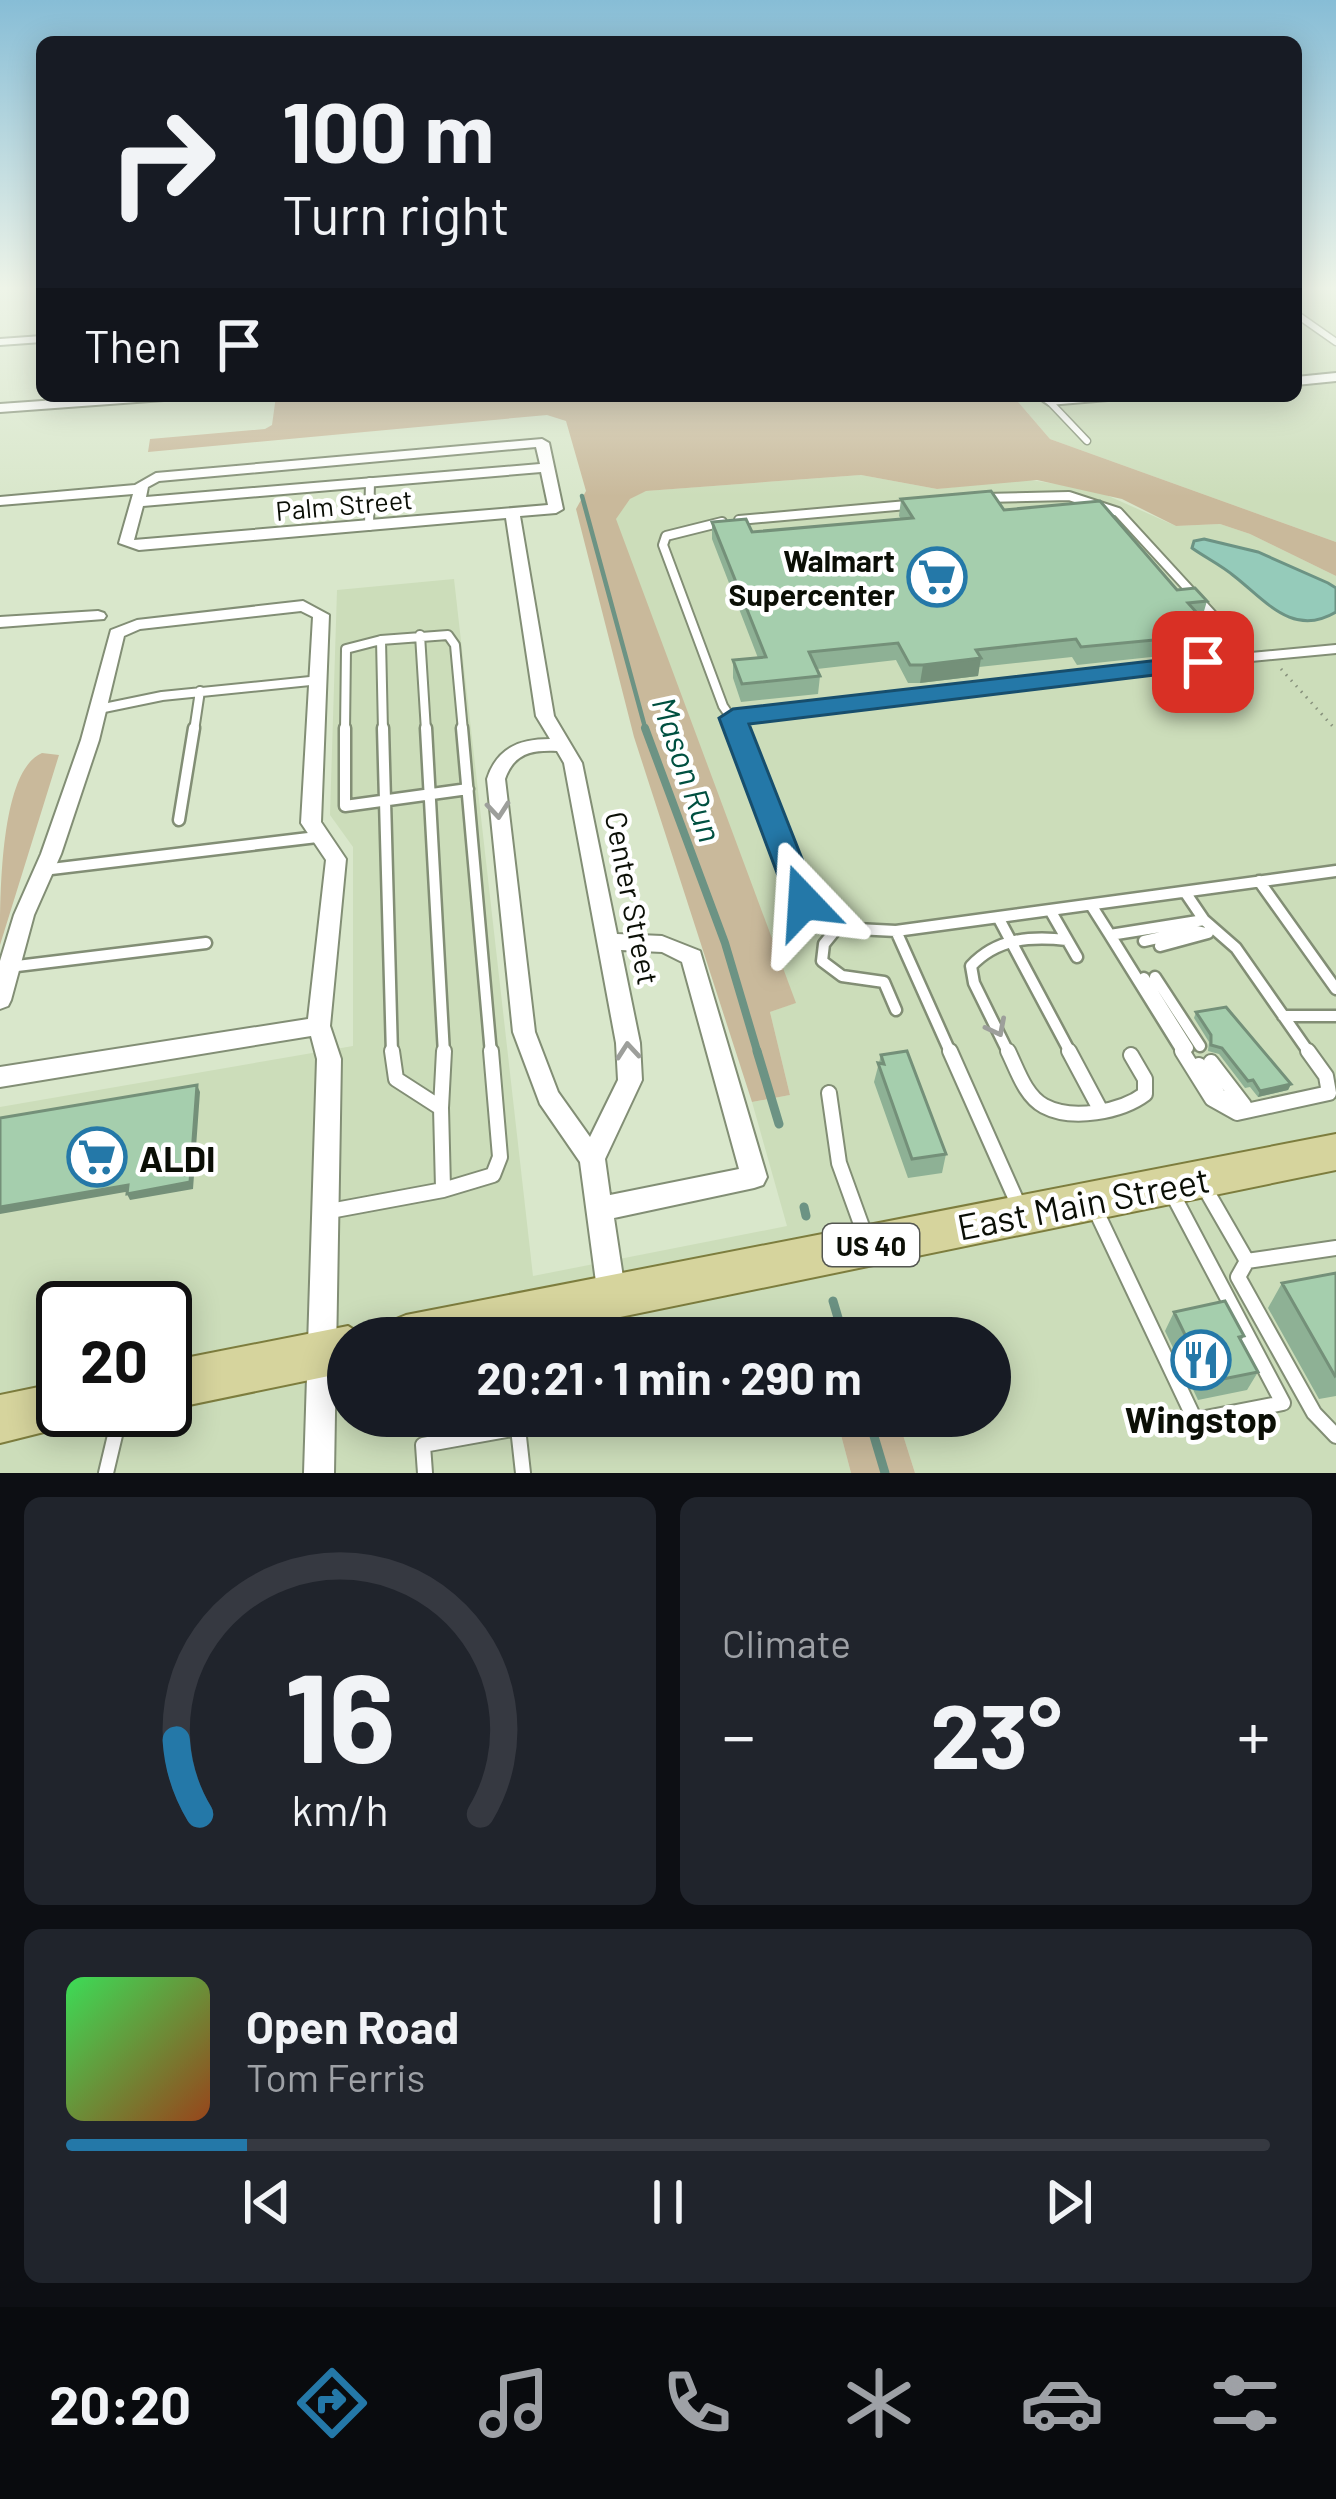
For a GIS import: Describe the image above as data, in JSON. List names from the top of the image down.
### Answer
{
  "streets": {
    "main road": ["East Main Street", "US 40"],
    "street": ["Palm Street", "Center Street"]
  },
  "crossings": [
    ["Palm Street", "Center Street"]
  ],
  "water": ["Mason Run"],
  "places": {
    "supermarket": ["Walmart Supercenter", "ALDI"],
    "restaurant": ["Wingstop"]
  },
  "page": {
    "turn": ["100 m", "Turn right"],
    "then": "Then",
    "limit": "20",
    "trip": "20:21 · 1 min · 290 m",
    "tile": "Climate",
    "heat": ["−", "23°", "+"],
    "song": ["Open Road", "Tom Ferris"],
    "tabs": "20:20",
    "gauge": ["16", "km/h"]
  }
}
